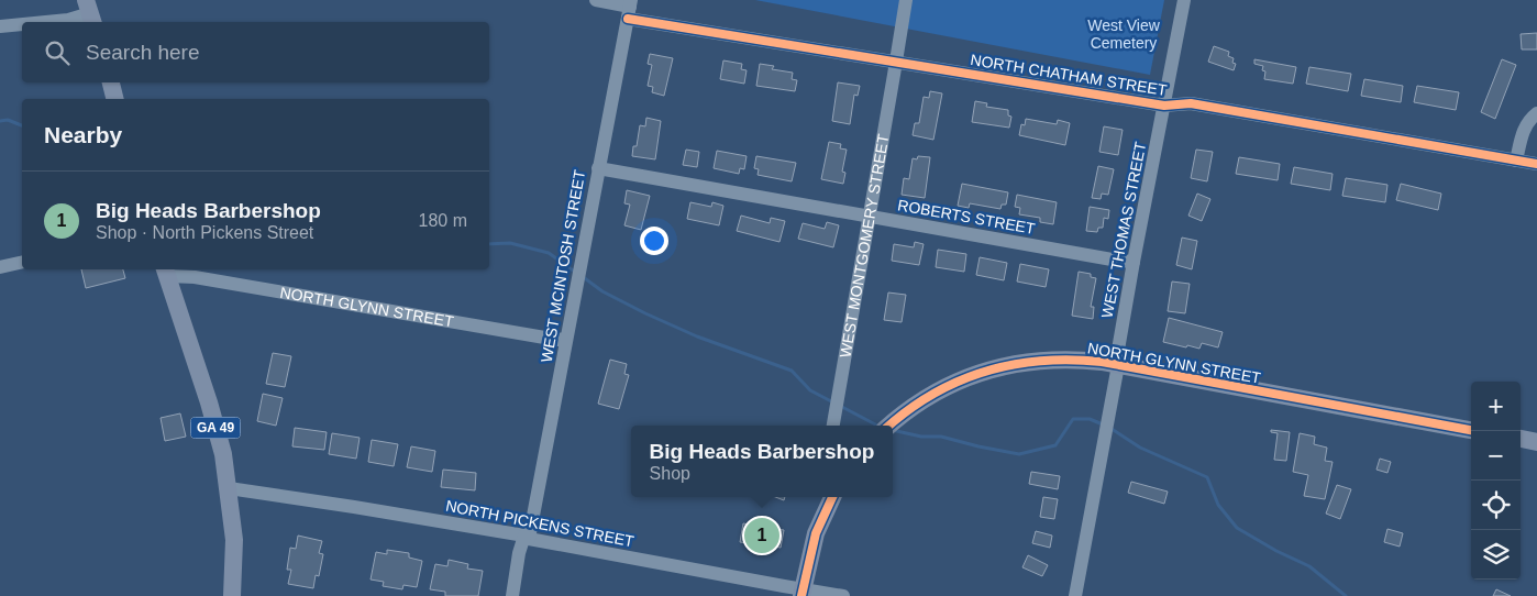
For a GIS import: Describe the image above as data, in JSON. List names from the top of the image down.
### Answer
{
  "streets": {
    "main road": ["NORTH GLYNN STREET", "GA 49"],
    "street": [
      "NORTH CHATHAM STREET",
      "ROBERTS STREET",
      "WEST THOMAS STREET",
      "WEST MONTGOMERY STREET",
      "WEST MCINTOSH STREET",
      "NORTH PICKENS STREET"
    ]
  },
  "crossings": [
    ["NORTH CHATHAM STREET", "WEST THOMAS STREET"],
    ["NORTH CHATHAM STREET", "WEST MONTGOMERY STREET"],
    ["NORTH CHATHAM STREET", "WEST MCINTOSH STREET"],
    ["ROBERTS STREET", "WEST THOMAS STREET"],
    ["ROBERTS STREET", "WEST MONTGOMERY STREET"],
    ["ROBERTS STREET", "WEST MCINTOSH STREET"],
    ["WEST THOMAS STREET", "NORTH GLYNN STREET"],
    ["WEST MCINTOSH STREET", "NORTH GLYNN STREET"],
    ["WEST MCINTOSH STREET", "NORTH PICKENS STREET"],
    ["NORTH GLYNN STREET", "GA 49"],
    ["GA 49", "NORTH PICKENS STREET"]
  ],
  "parks": ["West View Cemetery"],
  "page": {
    "search": "Search here",
    "heading": "Nearby",
    "list": [
      {
        "mark": "1",
        "name": "Big Heads Barbershop",
        "note": "Shop · North Pickens Street",
        "value": "180 m"
      }
    ],
    "map_buttons": ["+", "−"],
    "popup": ["Big Heads Barbershop", "Shop"],
    "pins": "1"
  }
}
